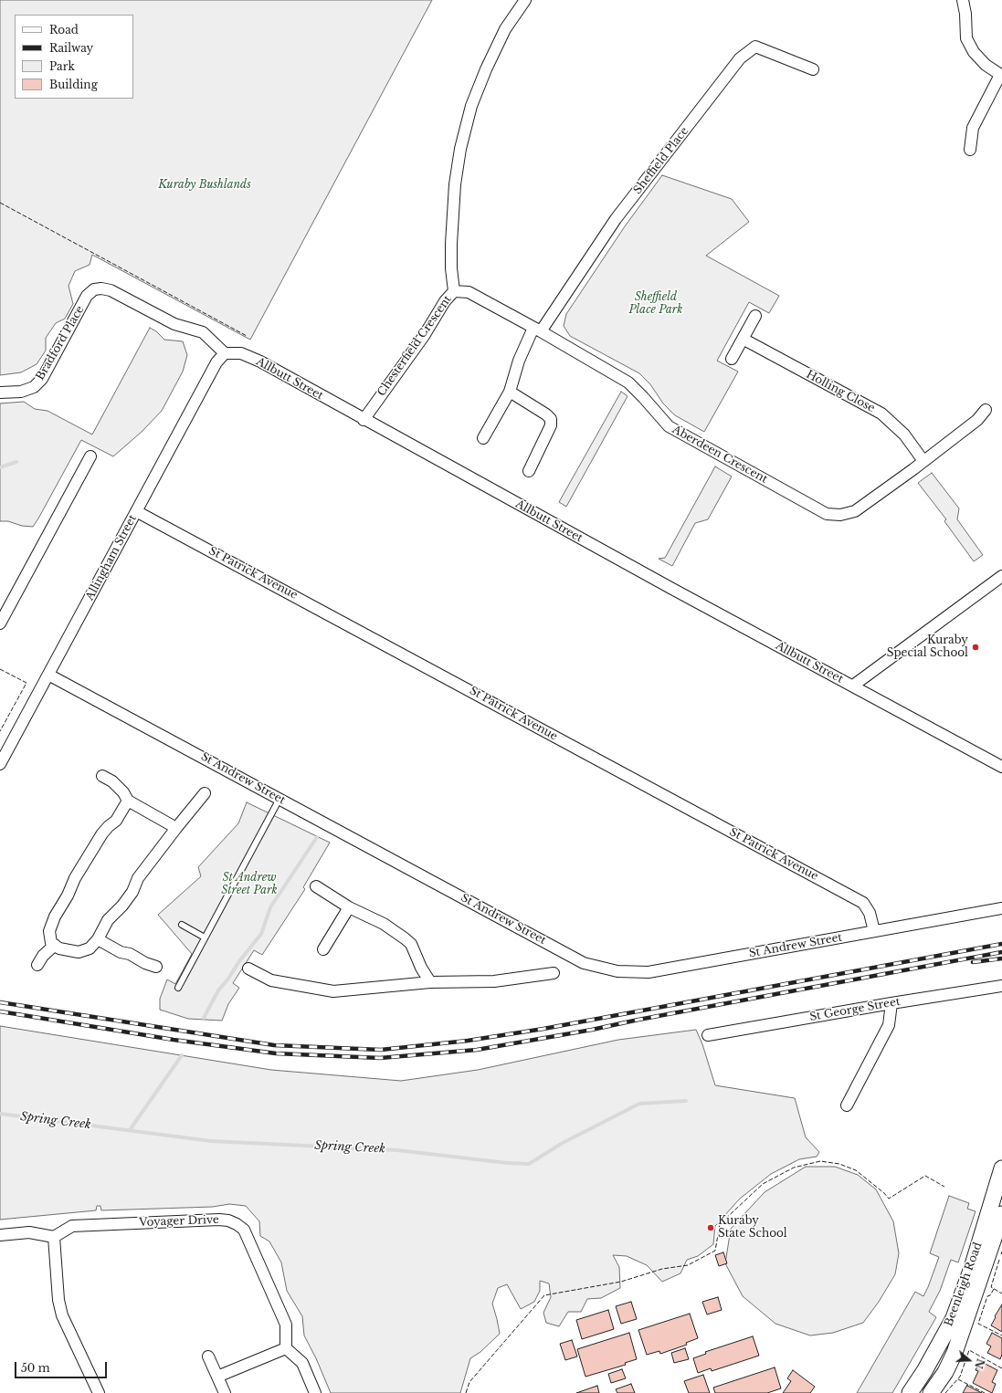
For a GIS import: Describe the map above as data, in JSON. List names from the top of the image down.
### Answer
{
  "streets": {
    "main road": ["Beenleigh Road"],
    "street": [
      "Sheffield Place",
      "Bradford Place",
      "Chesterfield Crescent",
      "Allbutt Street",
      "Holling Close",
      "Aberdeen Crescent",
      "Allingham Street",
      "St Patrick Avenue",
      "St Andrew Street",
      "St George Street",
      "Voyager Drive"
    ]
  },
  "crossings": [
    ["Sheffield Place", "Aberdeen Crescent"],
    ["Bradford Place", "Allbutt Street"],
    ["Bradford Place", "Allingham Street"],
    ["Chesterfield Crescent", "Allbutt Street"],
    ["Chesterfield Crescent", "Aberdeen Crescent"],
    ["Allbutt Street", "Allingham Street"],
    ["Holling Close", "Aberdeen Crescent"],
    ["Allingham Street", "St Patrick Avenue"],
    ["Allingham Street", "St Andrew Street"],
    ["St Patrick Avenue", "St Andrew Street"]
  ],
  "water": ["Spring Creek"],
  "parks": ["Kuraby Bushlands", "Sheffield Place Park", "St Andrew Street Park"],
  "places": ["Kuraby Special School", "Kuraby State School"],
  "legend": [
    "Road",
    "Railway",
    "Park",
    "Building"
  ],
  "scale_bar": "50 m",
  "north": "right"
}
